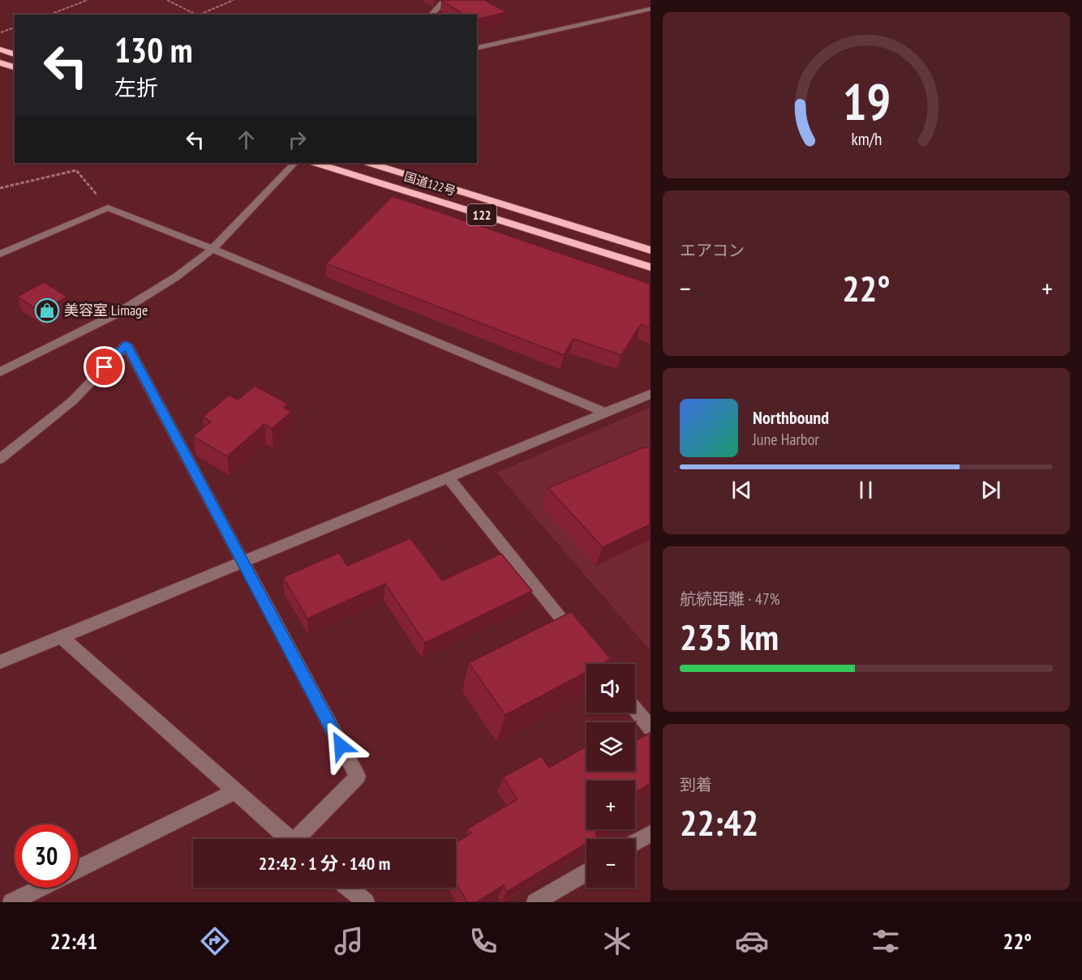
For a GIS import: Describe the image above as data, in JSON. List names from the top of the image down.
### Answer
{
  "streets": {
    "highway": ["国道122号", "122"]
  },
  "places": {
    "shop": ["美容室 Limage"]
  },
  "page": {
    "turn": ["130 m", "左折"],
    "tile": [
      "エアコン",
      ["航続距離 · 47%", "235 km"],
      ["到着", "22:42"]
    ],
    "heat": ["−", "22°", "+"],
    "song": ["Northbound", "June Harbor"],
    "map_buttons": ["+", "−"],
    "limit": "30",
    "trip": "22:42 · 1 分 · 140 m",
    "tabs": ["22:41", "22°"],
    "gauge": ["19", "km/h"]
  }
}
